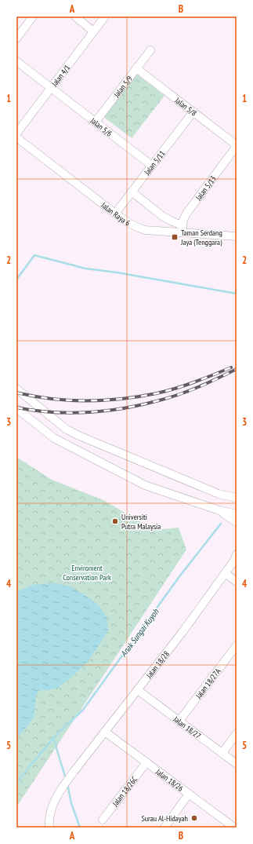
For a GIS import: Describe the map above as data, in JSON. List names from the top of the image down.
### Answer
{
  "streets": {
    "street": [
      "Jalan 4/1",
      "Jalan 5/9",
      "Jalan 5/8",
      "Jalan 5/6",
      "Jalan 5/11",
      "Jalan 5/13",
      "Jalan Raya 6",
      "Jalan 18/28",
      "Jalan 18/27A",
      "Jalan 18/27",
      "Jalan 18/26",
      "Jalan 18/26C"
    ]
  },
  "crossings": [
    ["Jalan 4/1", "Jalan 5/6"],
    ["Jalan 5/9", "Jalan 5/8"],
    ["Jalan 5/9", "Jalan 5/6"],
    ["Jalan 5/8", "Jalan 5/11"],
    ["Jalan 5/8", "Jalan 5/13"],
    ["Jalan 5/6", "Jalan 5/11"],
    ["Jalan 5/11", "Jalan Raya 6"],
    ["Jalan 5/13", "Jalan Raya 6"],
    ["Jalan 18/28", "Jalan 18/27"],
    ["Jalan 18/28", "Jalan 18/26"],
    ["Jalan 18/27A", "Jalan 18/27"],
    ["Jalan 18/26", "Jalan 18/26C"]
  ],
  "water": ["Anak Sungai Kuyoh"],
  "parks": ["Enviroment Conservation Park"],
  "places": {
    "transit": ["Taman Serdang Jaya (Tenggara)"],
    "other": ["Universiti Putra Malaysia", "Surau Al-Hidayah"]
  },
  "grid": {
    "columns": ["A", "B"],
    "rows": [
      "1",
      "2",
      "3",
      "4",
      "5"
    ]
  }
}
